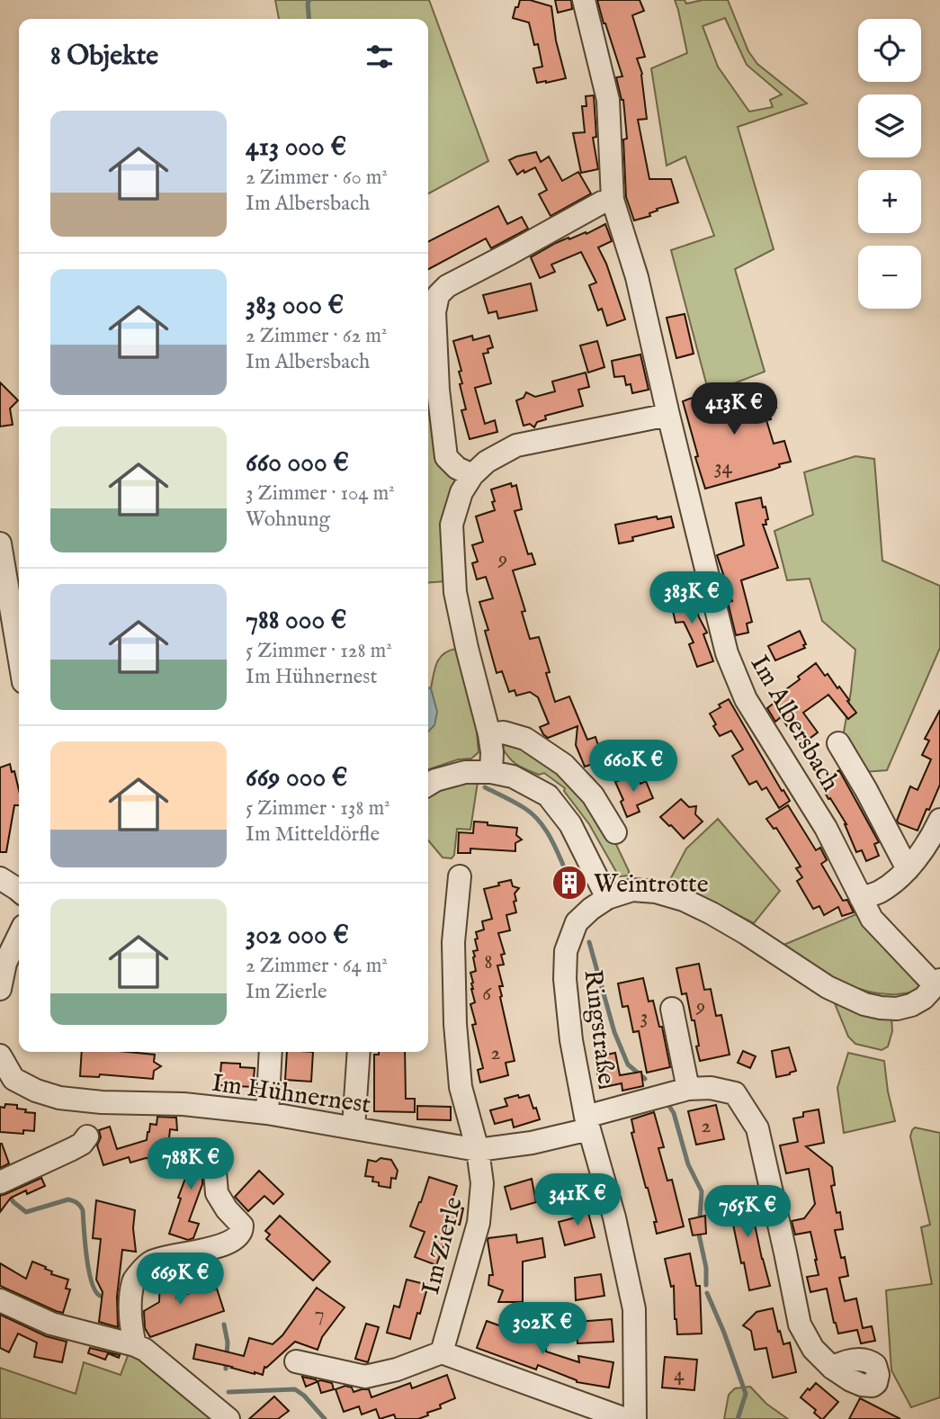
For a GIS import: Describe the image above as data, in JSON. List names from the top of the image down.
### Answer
{
  "streets": {
    "street": [
      "Im Albersbach",
      "Ringstraße",
      "Im Hühnernest",
      "Im Zierle"
    ]
  },
  "crossings": [
    ["Im Albersbach", "Ringstraße"],
    ["Ringstraße", "Im Hühnernest"],
    ["Im Hühnernest", "Im Zierle"]
  ],
  "places": {
    "building": ["Weintrotte"]
  },
  "house_numbers": [
    "34",
    "9",
    "8",
    "6",
    "9",
    "3",
    "2",
    "2",
    "7",
    "4"
  ],
  "page": {
    "map_buttons": ["+", "−"],
    "heading": "8 Objekte",
    "list": [
      {
        "name": "413 000 €",
        "note": "2 Zimmer · 60 m² · Im Albersbach"
      },
      {
        "name": "383 000 €",
        "note": "2 Zimmer · 62 m² · Im Albersbach"
      },
      {
        "name": "660 000 €",
        "note": "3 Zimmer · 104 m² · Wohnung"
      },
      {
        "name": "788 000 €",
        "note": "5 Zimmer · 128 m² · Im Hühnernest"
      },
      {
        "name": "669 000 €",
        "note": "5 Zimmer · 138 m² · Im Mitteldörfle"
      },
      {
        "name": "302 000 €",
        "note": "2 Zimmer · 64 m² · Im Zierle"
      }
    ],
    "price": [
      "413K €",
      "383K €",
      "660K €",
      "788K €",
      "341K €",
      "765K €",
      "669K €",
      "302K €"
    ]
  }
}
